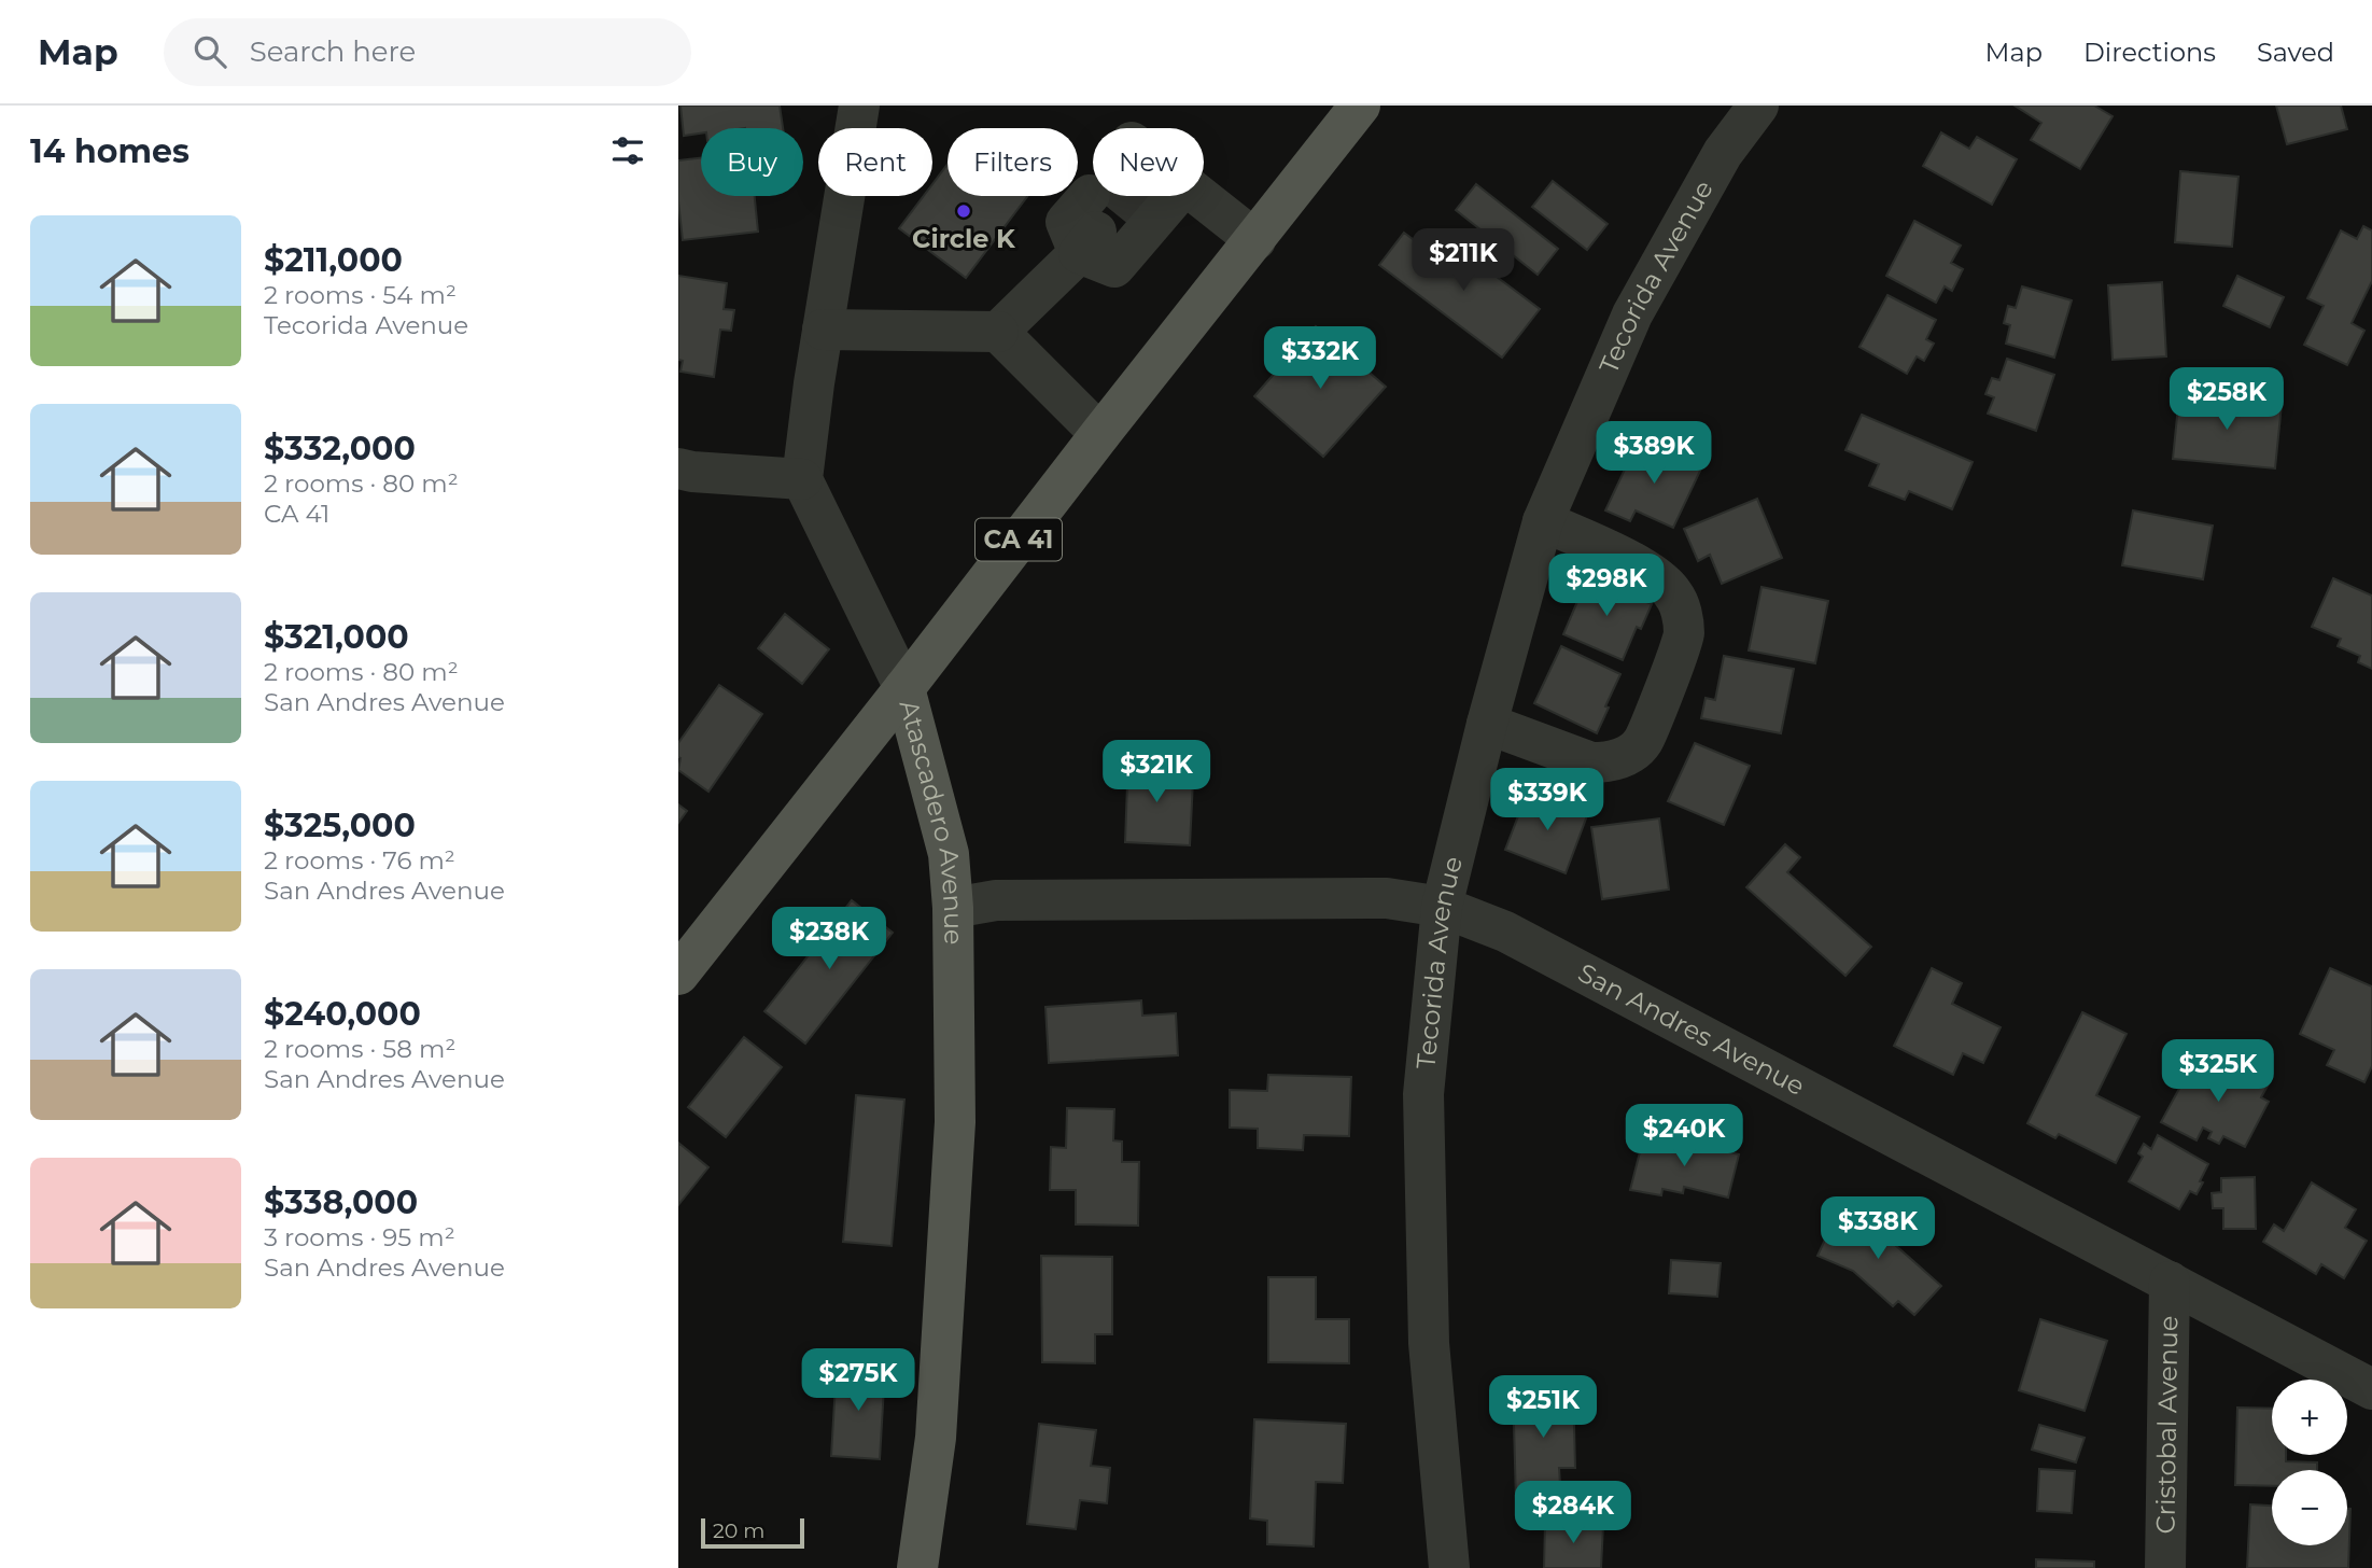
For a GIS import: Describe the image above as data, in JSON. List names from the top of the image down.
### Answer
{
  "streets": {
    "main road": ["CA 41", "Atascadero Avenue"],
    "street": ["Tecorida Avenue", "San Andres Avenue", "Cristobal Avenue"]
  },
  "crossings": [
    ["Tecorida Avenue", "San Andres Avenue"],
    ["CA 41", "Atascadero Avenue"],
    ["Atascadero Avenue", "San Andres Avenue"],
    ["San Andres Avenue", "Cristobal Avenue"]
  ],
  "places": ["Circle K"],
  "scale_bar": "20 m",
  "page": {
    "header": "Map",
    "search": "Search here",
    "nav": ["Map", "Directions", "Saved"],
    "heading": "14 homes",
    "chip": [
      "Buy",
      "Rent",
      "Filters",
      "New"
    ],
    "list": [
      {
        "name": "$211,000",
        "note": "2 rooms · 54 m² · Tecorida Avenue"
      },
      {
        "name": "$332,000",
        "note": "2 rooms · 80 m² · CA 41"
      },
      {
        "name": "$321,000",
        "note": "2 rooms · 80 m² · San Andres Avenue"
      },
      {
        "name": "$325,000",
        "note": "2 rooms · 76 m² · San Andres Avenue"
      },
      {
        "name": "$240,000",
        "note": "2 rooms · 58 m² · San Andres Avenue"
      },
      {
        "name": "$338,000",
        "note": "3 rooms · 95 m² · San Andres Avenue"
      }
    ],
    "price": [
      "$211K",
      "$332K",
      "$258K",
      "$389K",
      "$298K",
      "$321K",
      "$339K",
      "$238K",
      "$325K",
      "$240K",
      "$338K",
      "$275K",
      "$251K",
      "$284K"
    ],
    "map_buttons": ["+", "−"],
    "scale": "20 m"
  }
}
